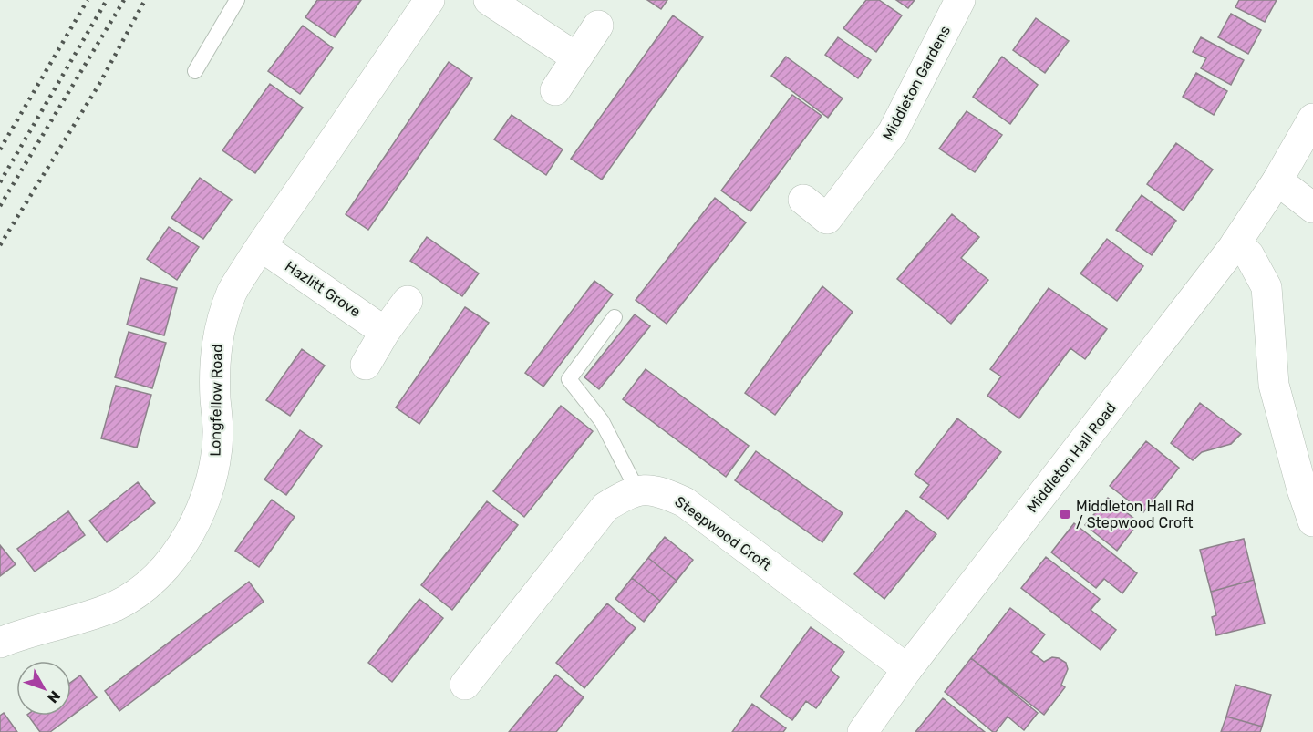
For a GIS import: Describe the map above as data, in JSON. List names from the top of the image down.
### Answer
{
  "streets": {
    "street": [
      "Middleton Gardens",
      "Hazlitt Grove",
      "Longfellow Road",
      "Middleton Hall Road",
      "Steepwood Croft"
    ]
  },
  "crossings": [
    ["Hazlitt Grove", "Longfellow Road"],
    ["Middleton Hall Road", "Steepwood Croft"]
  ],
  "places": {
    "transit": ["Middleton Hall Rd / Stepwood Croft"]
  },
  "north": "bottom right"
}
